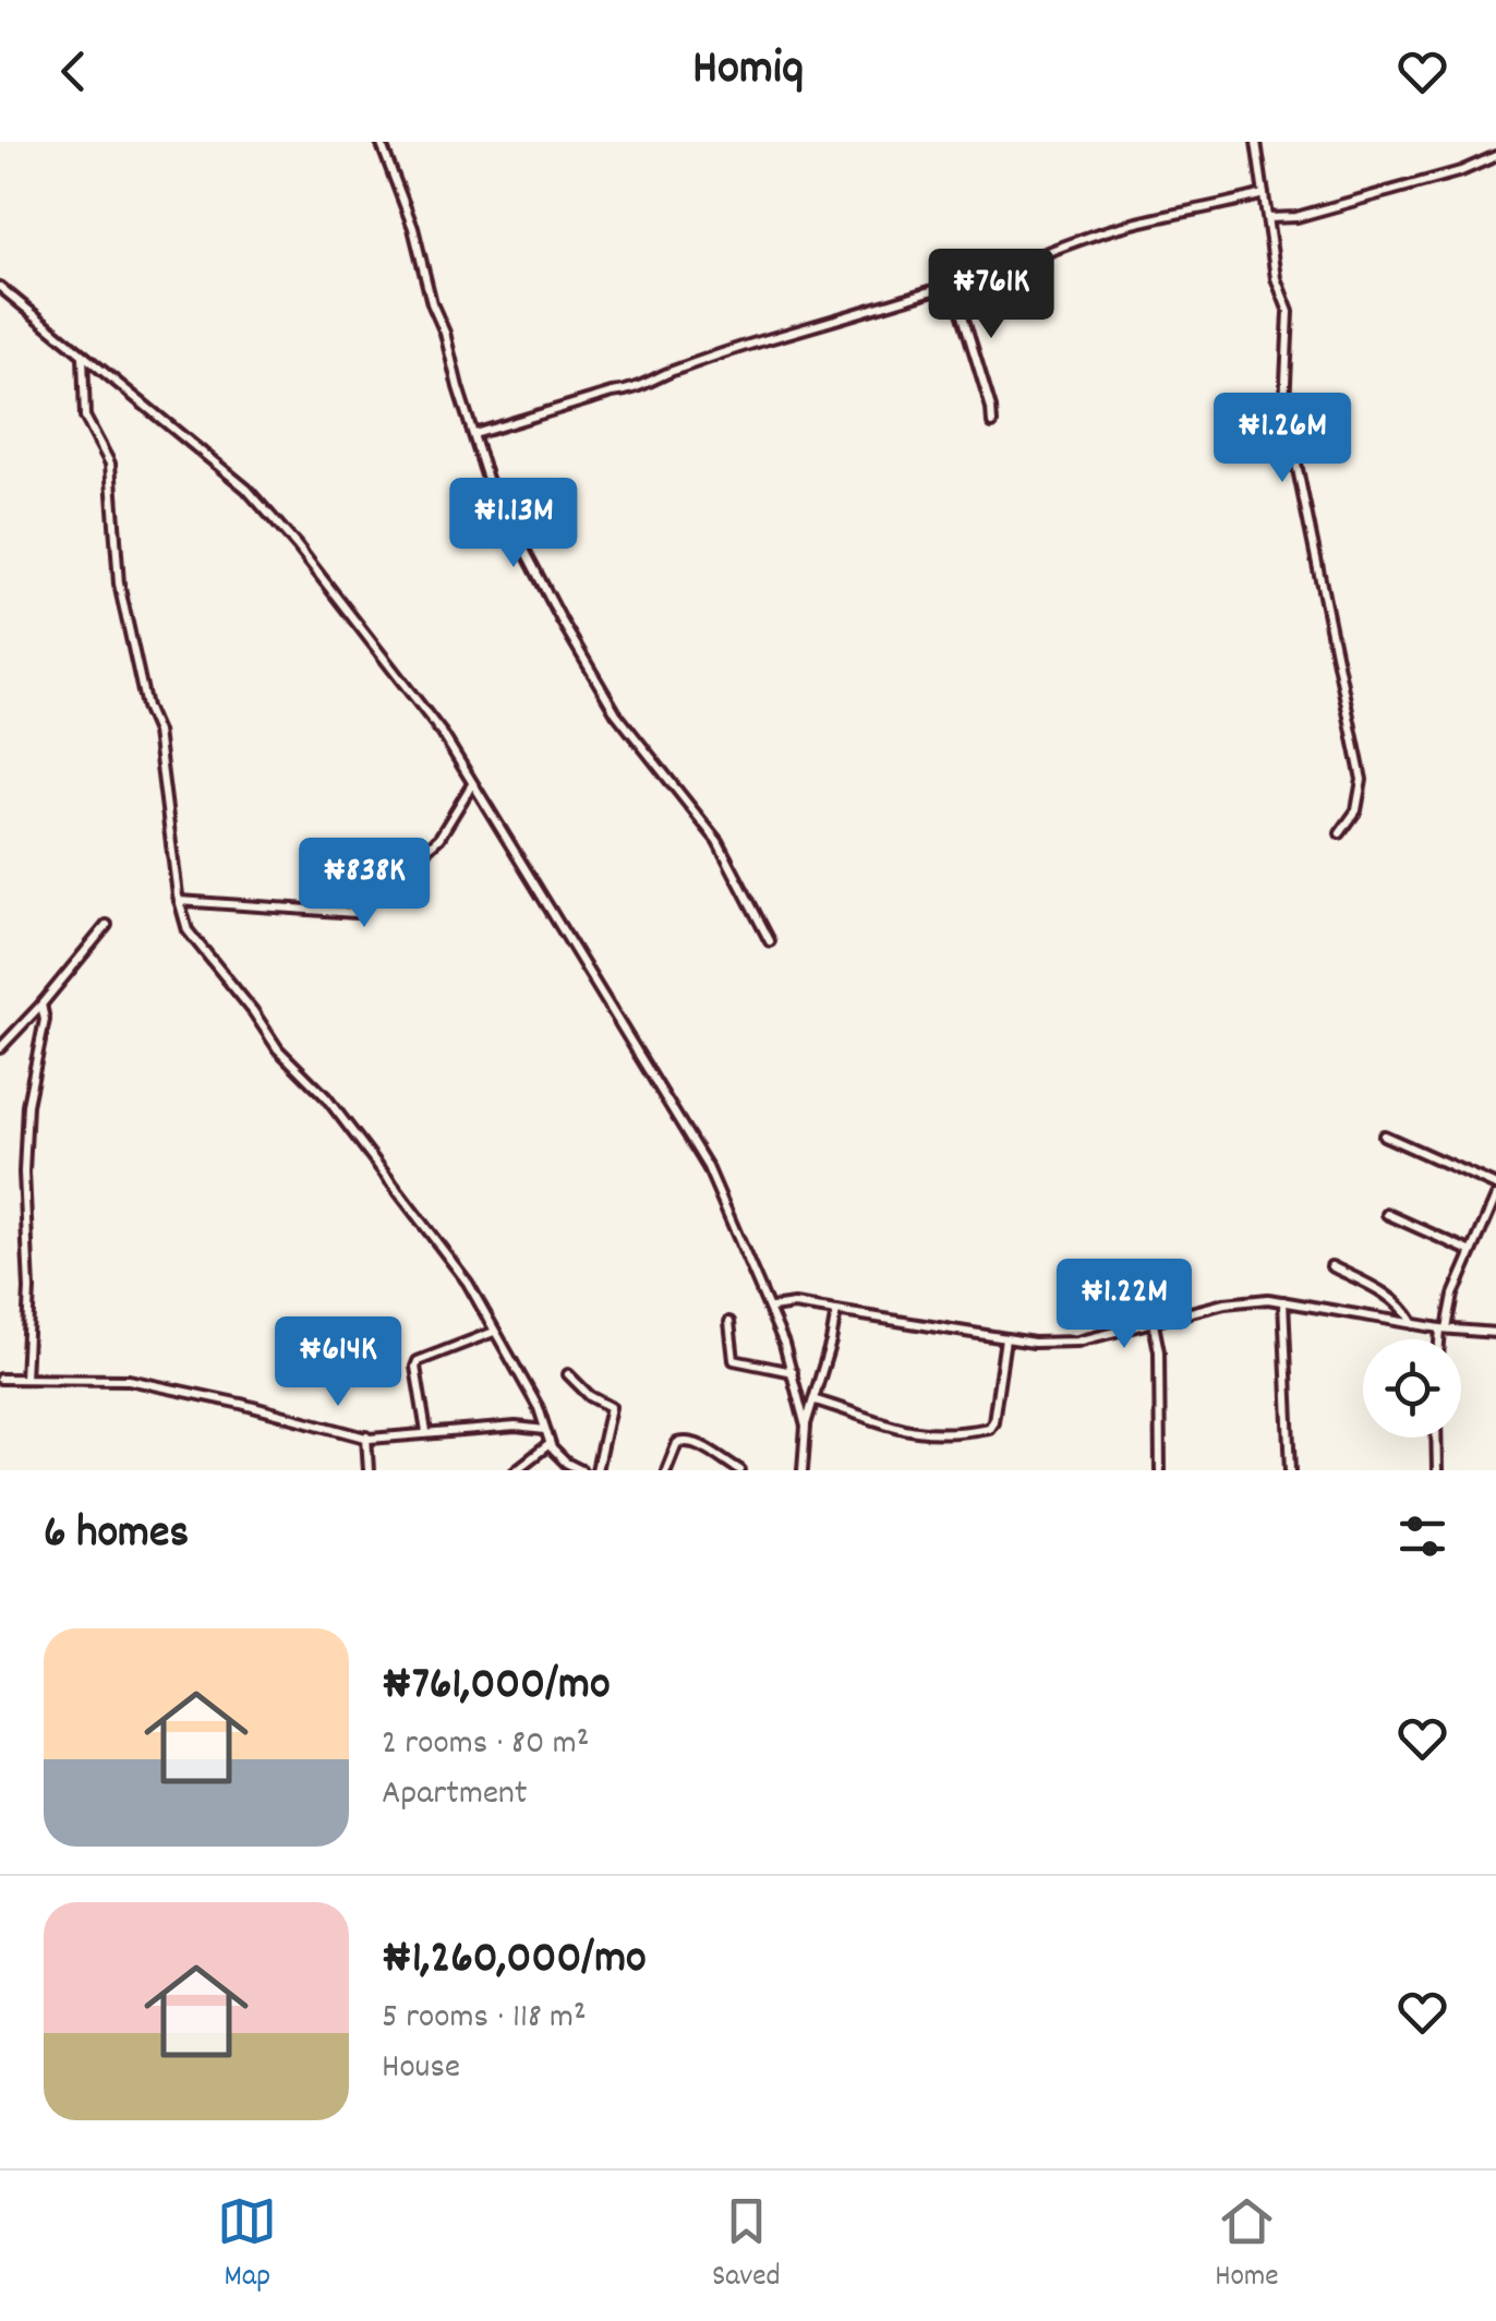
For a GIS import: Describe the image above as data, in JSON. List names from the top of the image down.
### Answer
{
  "page": {
    "header": "Homiq",
    "price": [
      "₦761K",
      "₦1.26M",
      "₦1.13M",
      "₦838K",
      "₦1.22M",
      "₦614K"
    ],
    "heading": "6 homes",
    "list": [
      {
        "name": "₦761,000/mo",
        "note": "2 rooms · 80 m² · Apartment"
      },
      {
        "name": "₦1,260,000/mo",
        "note": "5 rooms · 118 m² · House"
      }
    ],
    "tabs": ["Map", "Saved", "Home"]
  }
}
